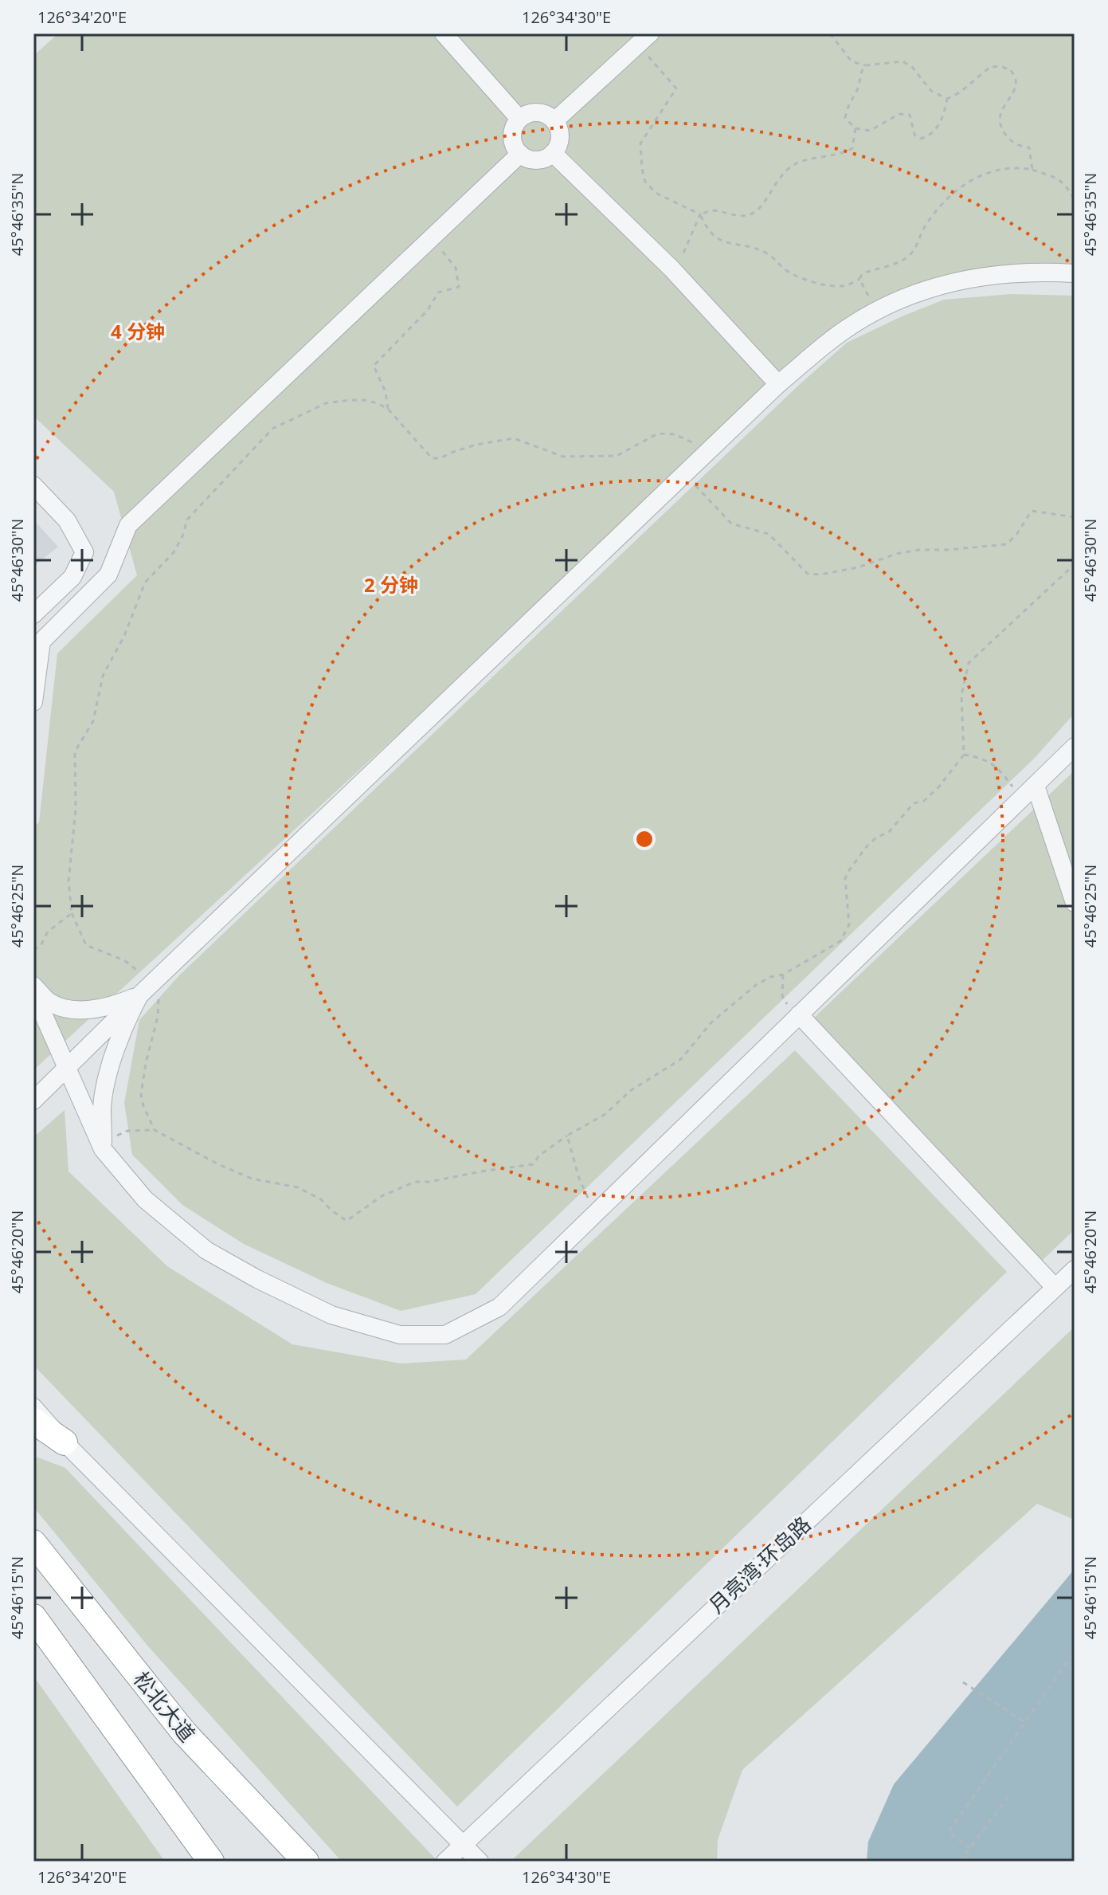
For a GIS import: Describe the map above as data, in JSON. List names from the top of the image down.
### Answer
{
  "streets": {
    "highway": ["松北大道"],
    "street": ["月亮湾·环岛路"]
  },
  "coordinates": [
    "126°34'20\"E",
    "126°34'30\"E",
    "45°46'35\"N",
    "45°46'30\"N",
    "45°46'25\"N",
    "45°46'20\"N",
    "45°46'15\"N"
  ],
  "rings": ["4 分钟", "2 分钟"]
}
